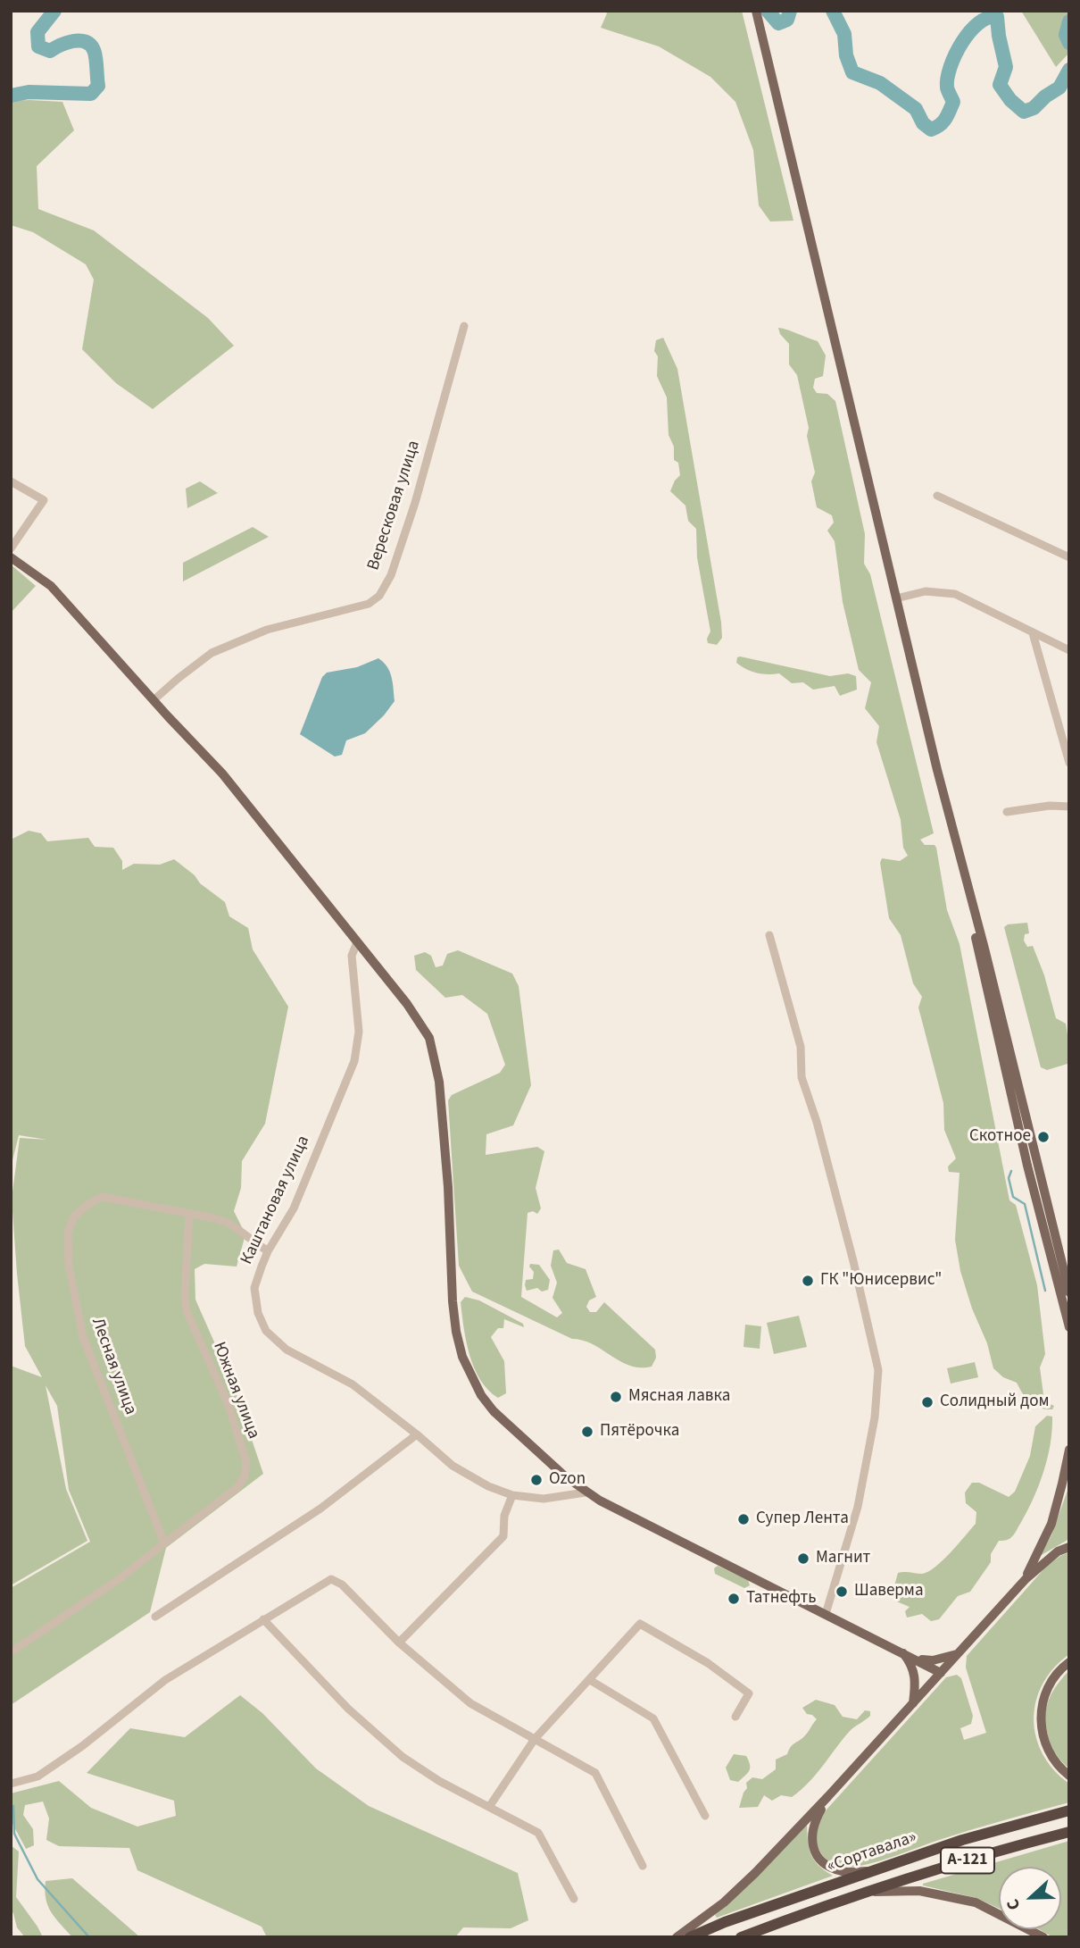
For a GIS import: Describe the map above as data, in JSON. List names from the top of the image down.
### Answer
{
  "streets": {
    "highway": ["«Сортавала»", "А-121"],
    "street": [
      "Вересковая улица",
      "Каштановая улица",
      "Лесная улица",
      "Южная улица"
    ]
  },
  "crossings": [
    ["Каштановая улица", "Лесная улица"],
    ["Лесная улица", "Южная улица"]
  ],
  "places": [
    "Скотное",
    "ГК \"Юнисервис\"",
    "Мясная лавка",
    "Солидный дом",
    "Пятёрочка",
    "Ozon",
    "Супер Лента",
    "Магнит",
    "Шаверма",
    "Татнефть"
  ],
  "north": "left"
}
